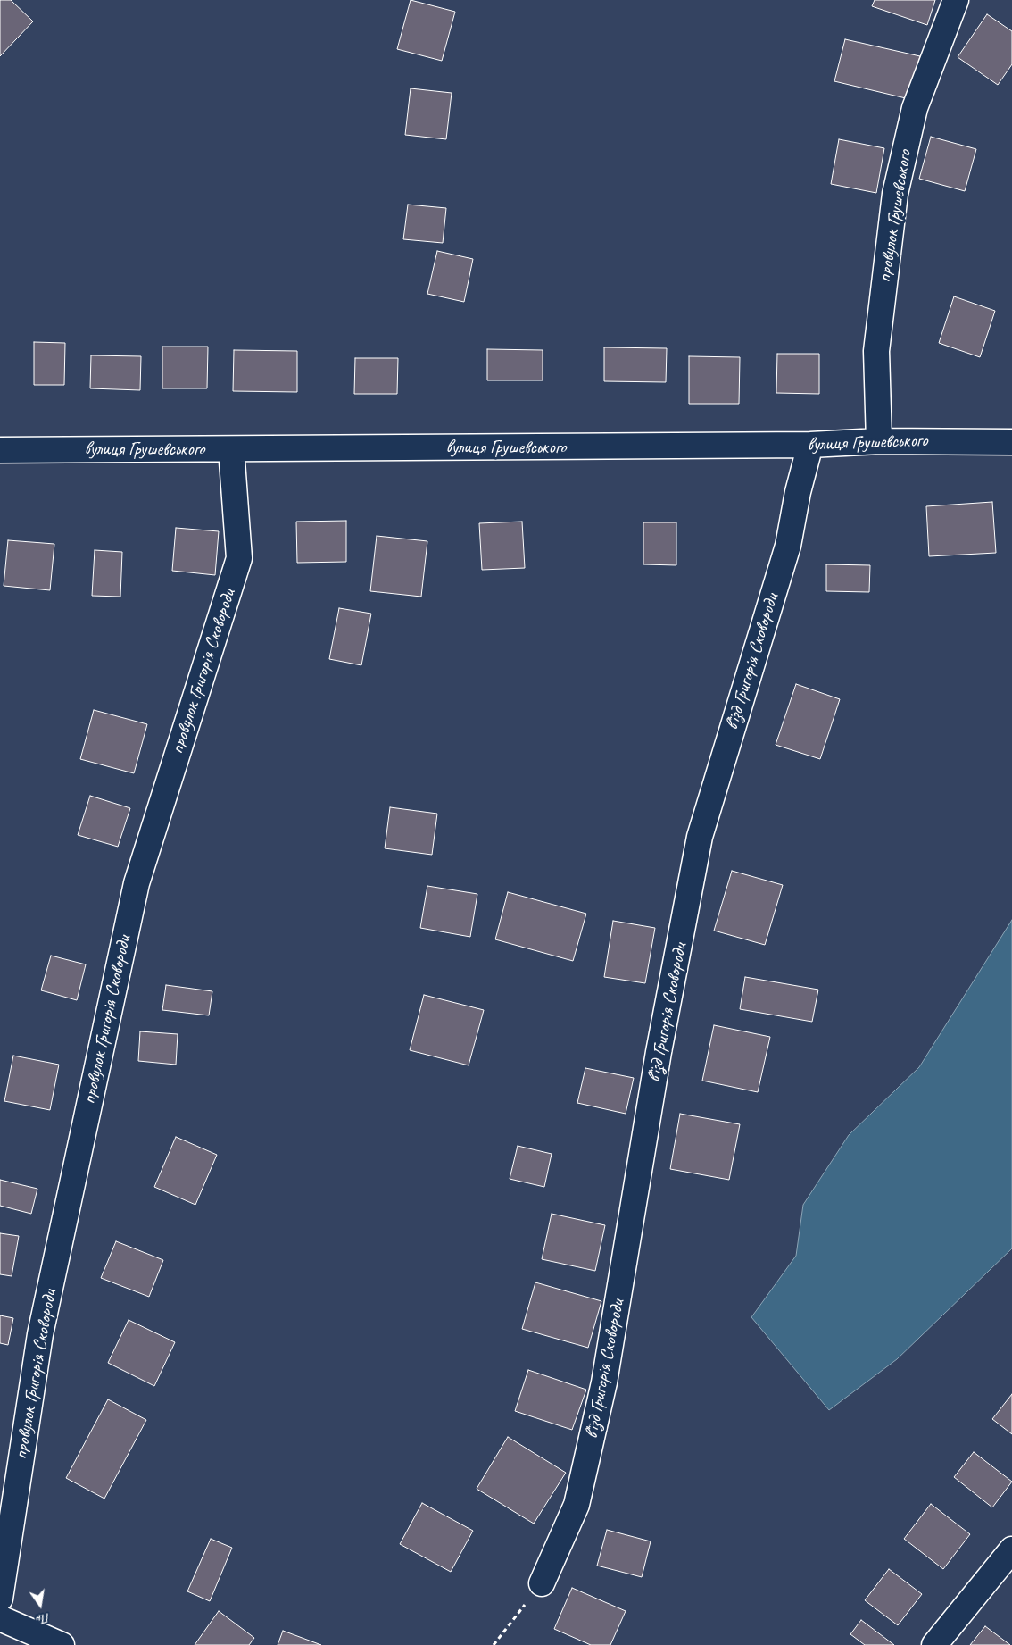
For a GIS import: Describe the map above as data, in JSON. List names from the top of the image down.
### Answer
{
  "streets": {
    "street": [
      "провулок Грушевського",
      "вулиця Грушевського",
      "в'їзд Григорія Сковороди",
      "провулок Григорія Сковороди"
    ]
  },
  "crossings": [
    ["провулок Грушевського", "вулиця Грушевського"],
    ["вулиця Грушевського", "в'їзд Григорія Сковороди"],
    ["вулиця Грушевського", "провулок Григорія Сковороди"]
  ],
  "north": "bottom"
}
